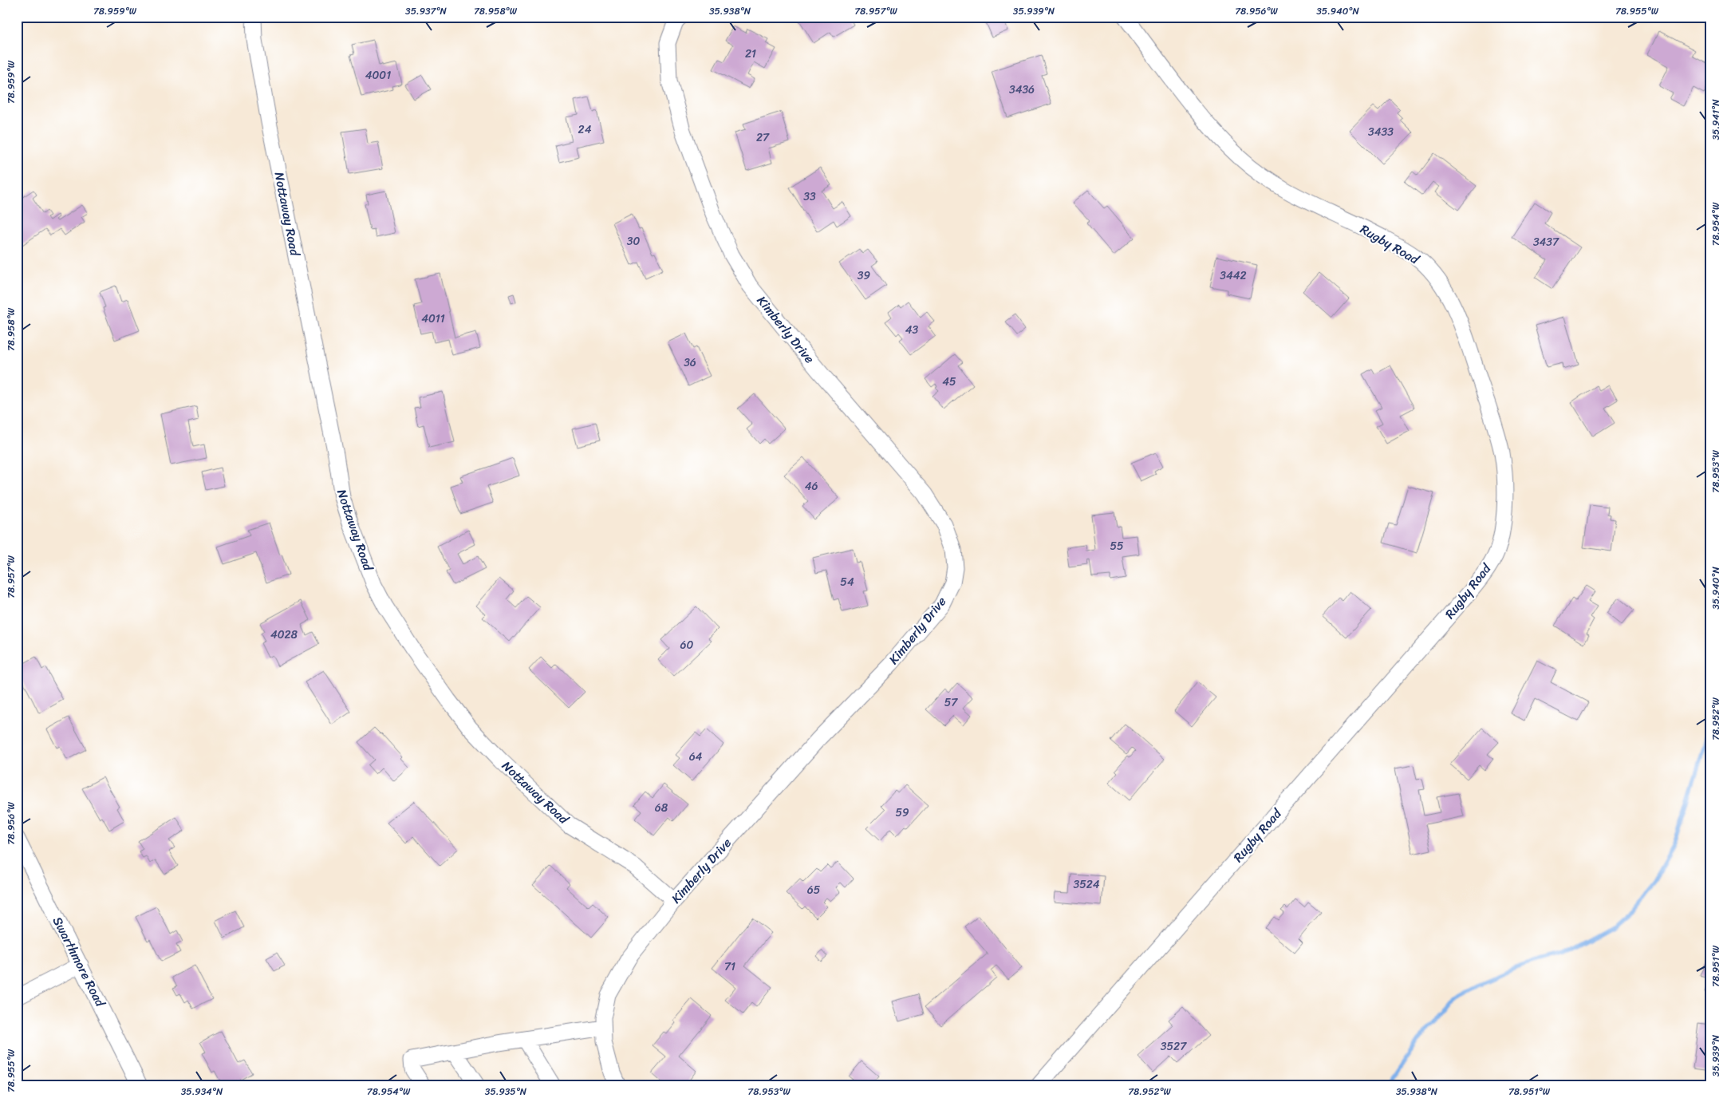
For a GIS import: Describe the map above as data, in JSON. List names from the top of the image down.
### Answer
{
  "streets": {
    "street": [
      "Nottaway Road",
      "Rugby Road",
      "Kimberly Drive",
      "Swarthmore Road"
    ]
  },
  "crossings": [
    ["Nottaway Road", "Kimberly Drive"]
  ],
  "house_numbers": [
    "21",
    "4001",
    "3436",
    "24",
    "3433",
    "27",
    "33",
    "30",
    "3437",
    "39",
    "3442",
    "4011",
    "43",
    "36",
    "45",
    "46",
    "55",
    "54",
    "4028",
    "60",
    "57",
    "64",
    "68",
    "59",
    "3524",
    "65",
    "71",
    "3527"
  ],
  "coordinates": [
    "78.959°W",
    "35.937°N",
    "78.958°W",
    "35.938°N",
    "78.957°W",
    "35.939°N",
    "78.956°W",
    "35.940°N",
    "78.955°W",
    "35.941°N",
    "78.954°W",
    "78.953°W",
    "78.952°W",
    "78.951°W",
    "35.934°N",
    "35.935°N"
  ]
}
